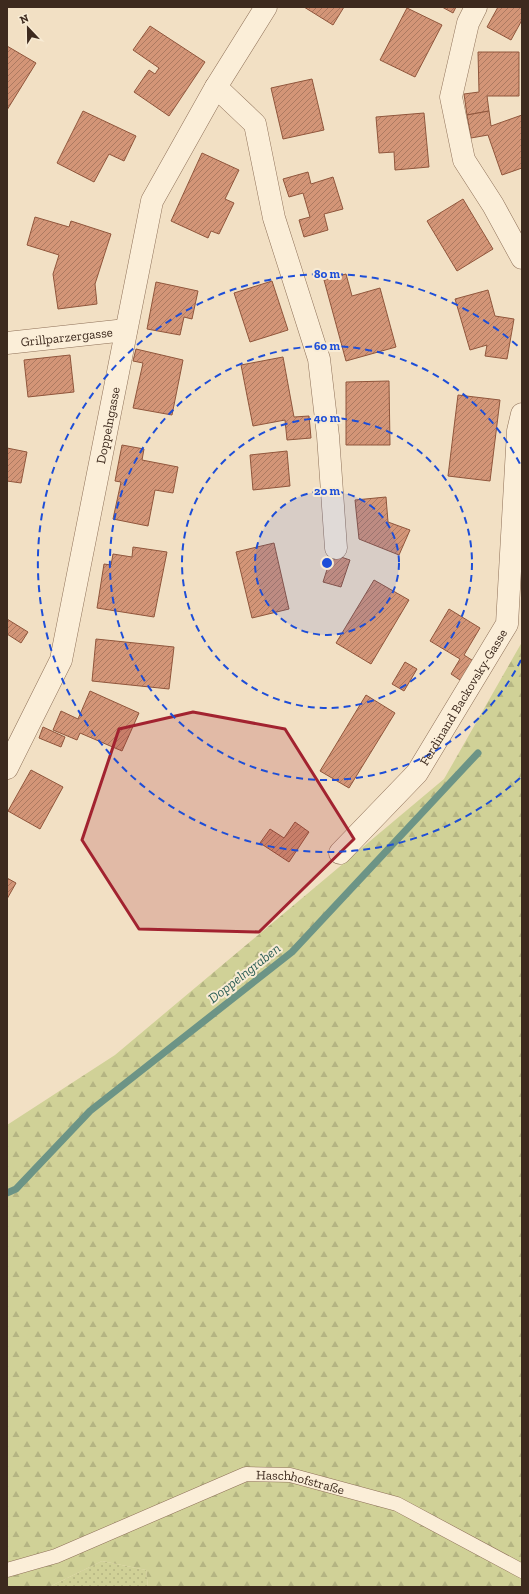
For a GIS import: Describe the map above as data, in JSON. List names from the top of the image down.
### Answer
{
  "streets": {
    "street": ["Grillparzergasse", "Doppelngasse", "Ferdinand Backovsky-Gasse"],
    "lane": ["Haschhofstraße"]
  },
  "crossings": [
    ["Grillparzergasse", "Doppelngasse"]
  ],
  "water": ["Doppelngraben"],
  "north": "top",
  "rings": [
    "80 m",
    "60 m",
    "40 m",
    "20 m"
  ]
}
